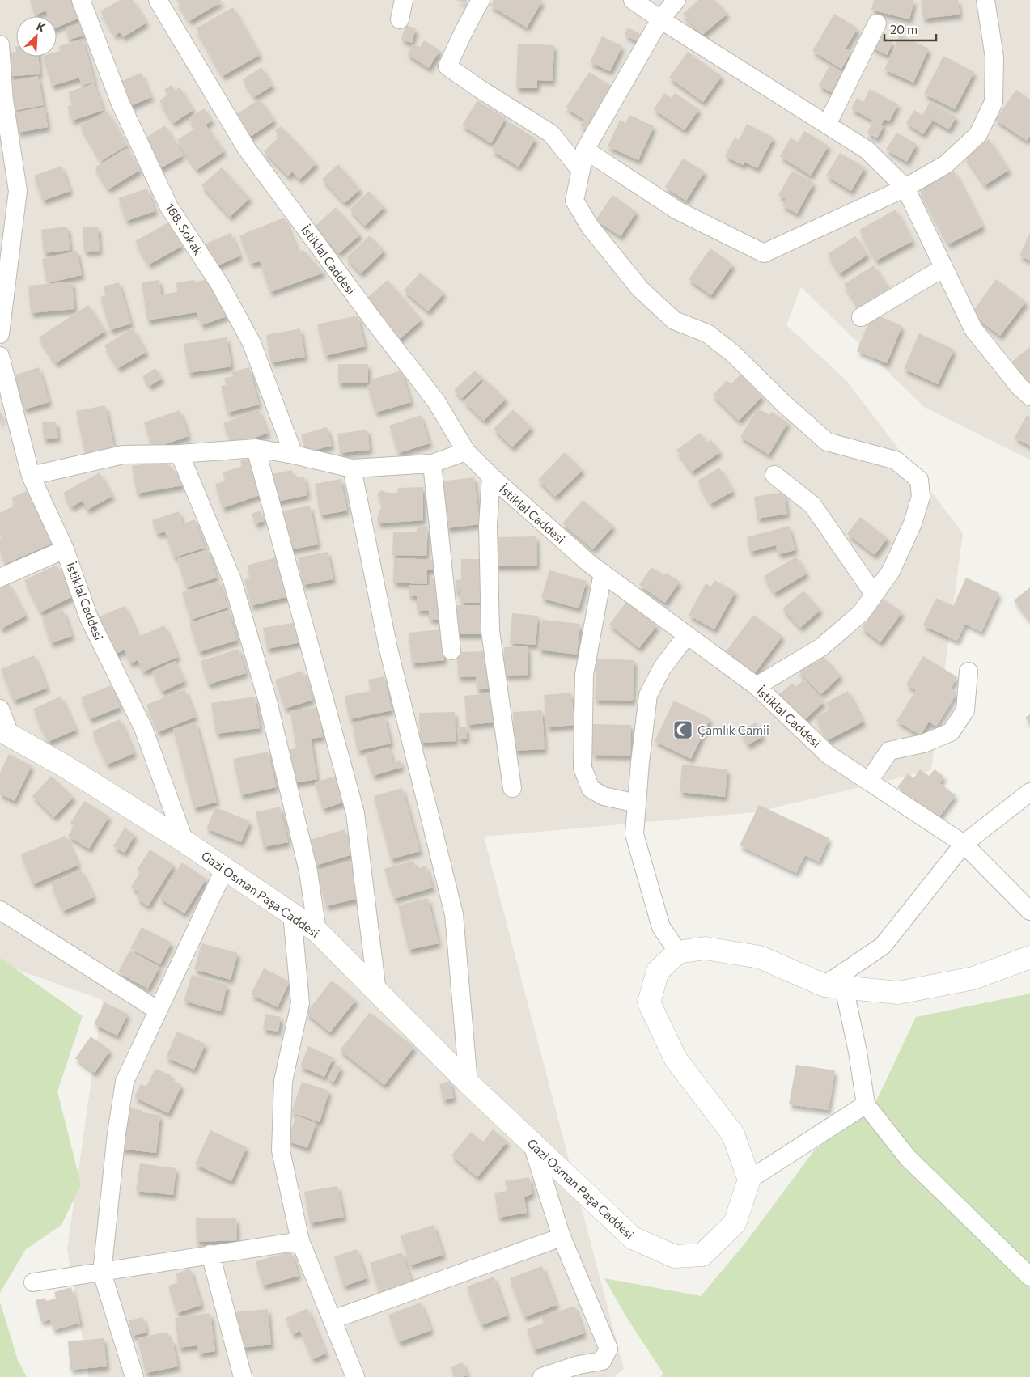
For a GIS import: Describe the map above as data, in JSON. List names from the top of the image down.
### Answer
{
  "streets": {
    "street": ["168. Sokak", "İstiklal Caddesi", "Gazi Osman Paşa Caddesi"]
  },
  "crossings": [
    ["İstiklal Caddesi", "Gazi Osman Paşa Caddesi"]
  ],
  "places": {
    "mosque": ["Çamlık Camii"]
  },
  "scale_bar": "20 m",
  "north": "top right"
}
